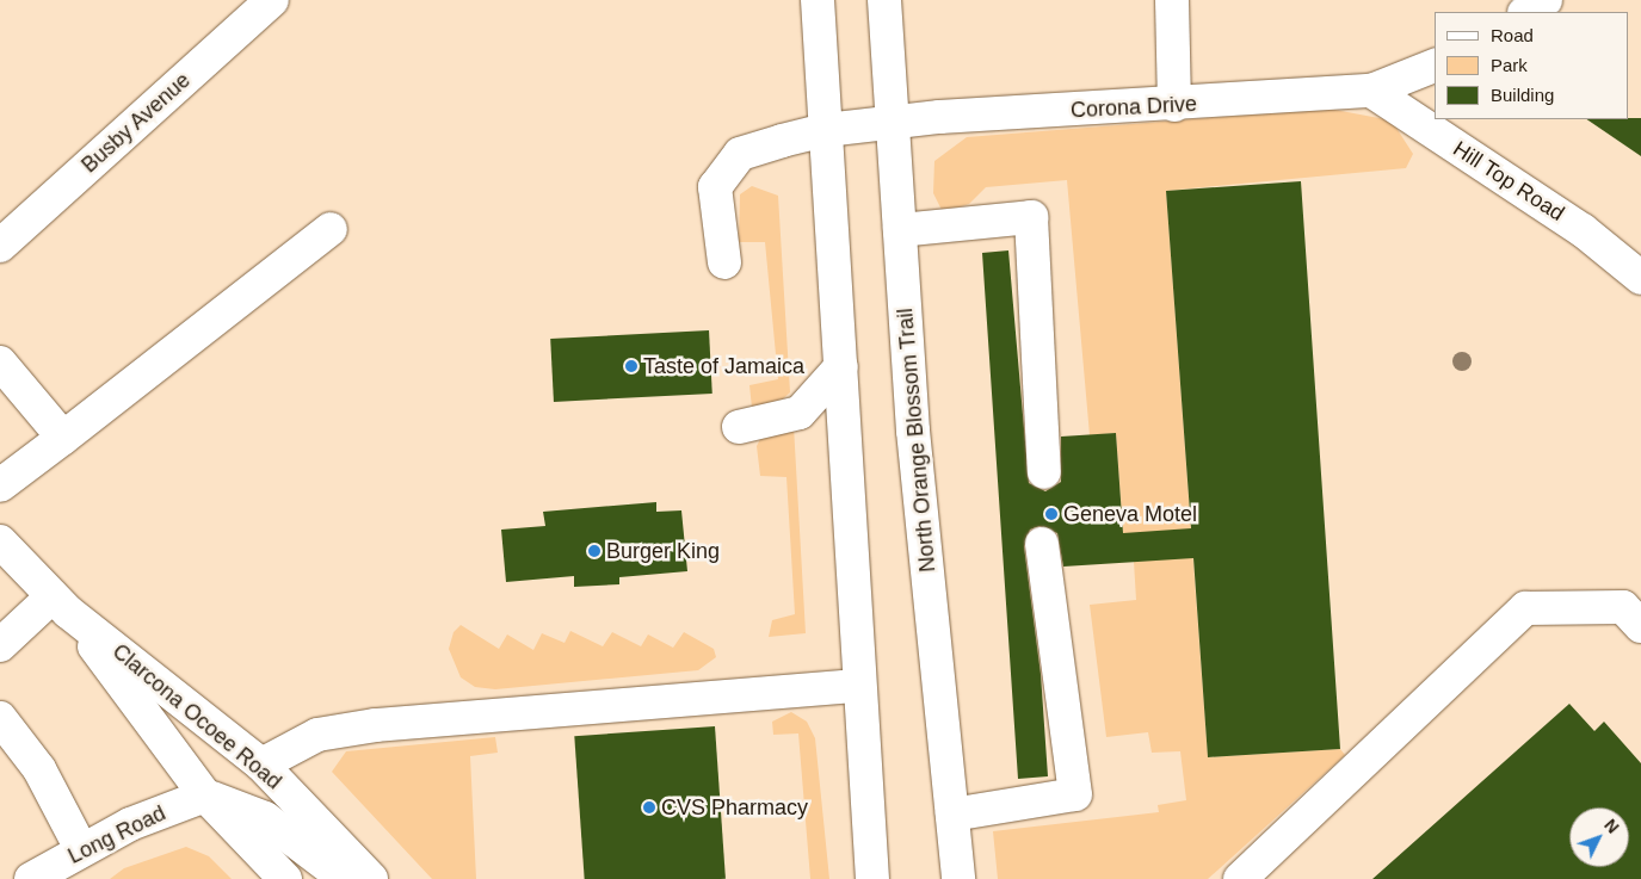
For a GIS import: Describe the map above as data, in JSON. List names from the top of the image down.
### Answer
{
  "streets": {
    "main road": [
      "Corona Drive",
      "Busby Avenue",
      "Hill Top Road",
      "North Orange Blossom Trail",
      "Clarcona Ocoee Road",
      "Long Road"
    ]
  },
  "crossings": [
    ["Corona Drive", "Hill Top Road"],
    ["Corona Drive", "North Orange Blossom Trail"],
    ["Clarcona Ocoee Road", "Long Road"]
  ],
  "places": [
    "Taste of Jamaica",
    "Geneva Motel",
    "Burger King",
    "CVS Pharmacy"
  ],
  "legend": ["Road", "Park", "Building"],
  "north": "top right"
}
